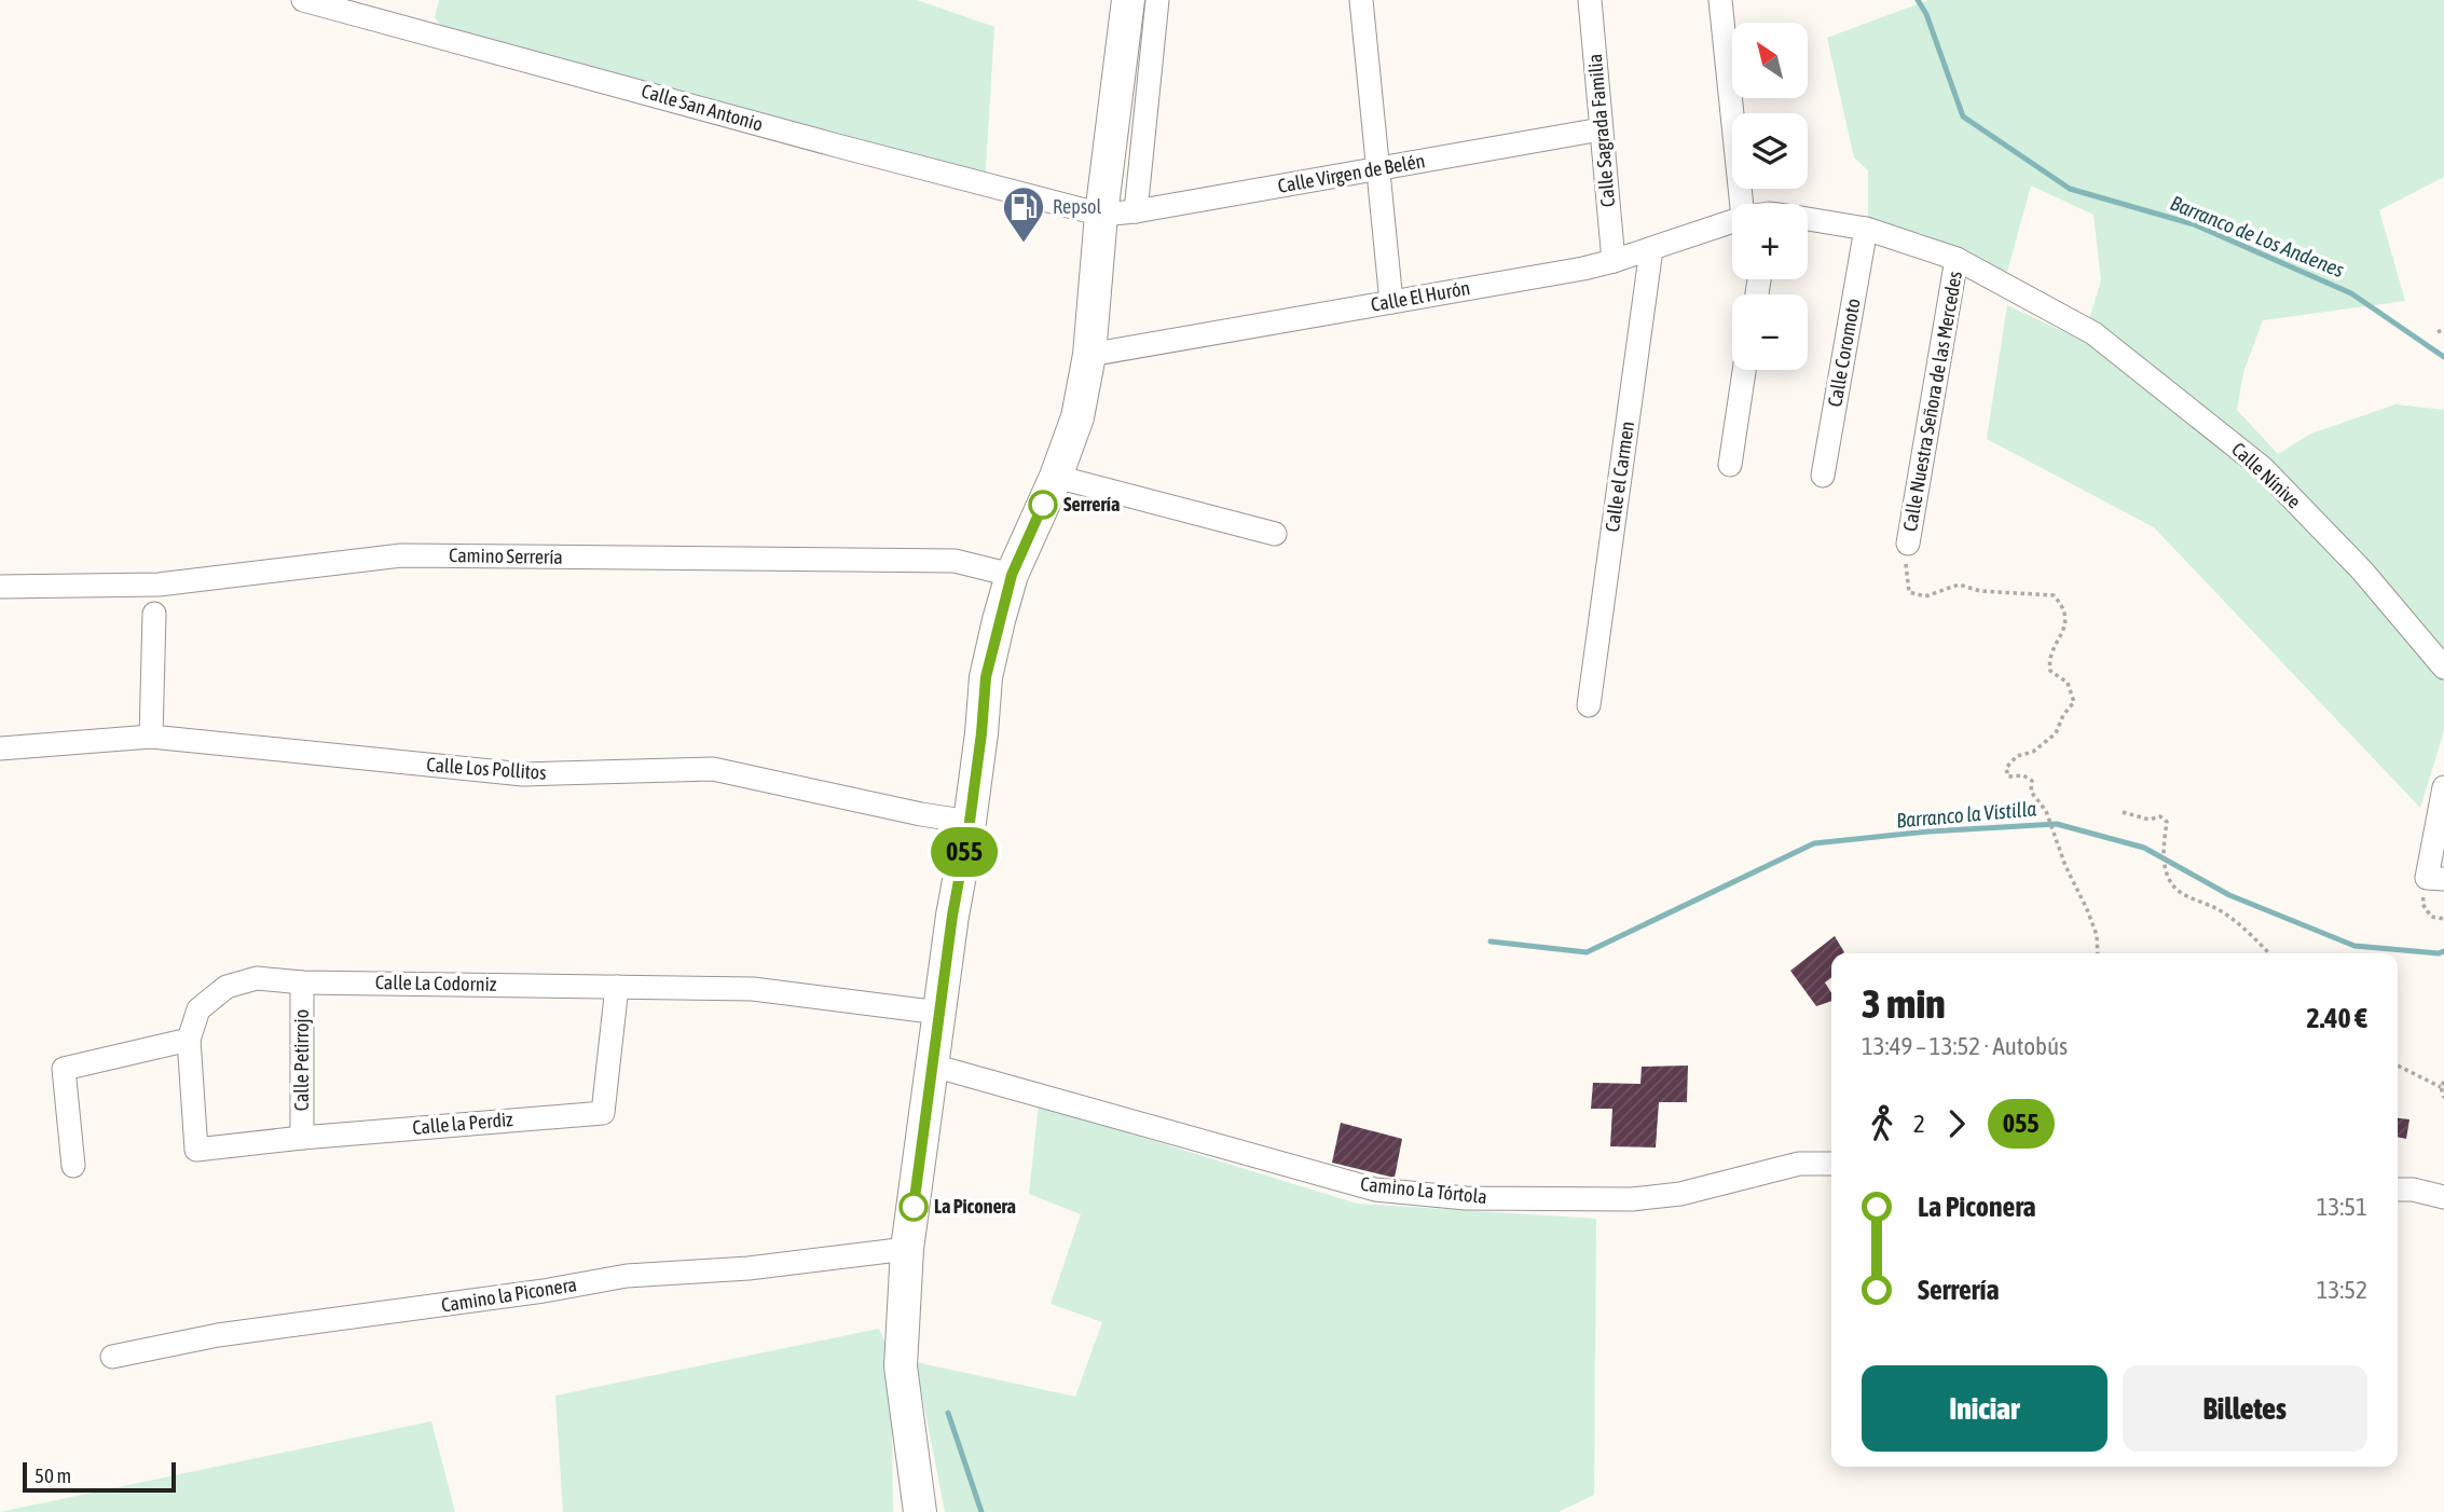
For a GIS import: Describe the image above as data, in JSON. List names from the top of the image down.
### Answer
{
  "streets": {
    "street": [
      "Calle San Antonio",
      "Calle Sagrada Familia",
      "Calle Virgen de Belén",
      "Calle El Hurón",
      "Calle Coromoto",
      "Calle Nuestra Señora de las Mercedes",
      "Calle Nínive",
      "Calle el Carmen",
      "Camino Serrería",
      "Calle Los Pollitos",
      "Calle La Codorniz",
      "Calle Petirrojo",
      "Calle la Perdiz",
      "Camino La Tórtola",
      "Camino la Piconera"
    ]
  },
  "crossings": [
    ["Calle San Antonio", "Calle Virgen de Belén"],
    ["Calle Sagrada Familia", "Calle Virgen de Belén"],
    ["Calle Sagrada Familia", "Calle El Hurón"],
    ["Calle El Hurón", "Calle Coromoto"],
    ["Calle El Hurón", "Calle Nuestra Señora de las Mercedes"],
    ["Calle El Hurón", "Calle Nínive"],
    ["Calle El Hurón", "Calle el Carmen"],
    ["Calle La Codorniz", "Calle Petirrojo"],
    ["Calle La Codorniz", "Calle la Perdiz"],
    ["Calle Petirrojo", "Calle la Perdiz"]
  ],
  "water": ["Barranco de Los Andenes", "Barranco la Vistilla"],
  "places": {
    "fuel station": ["Repsol"],
    "other": ["Serrería", "La Piconera"]
  },
  "lines": ["bus line 055"],
  "scale_bar": "50 m",
  "north": "top left",
  "page": {
    "on_map": "055",
    "map_buttons": ["+", "−"],
    "heading": ["3 min", "13:49 – 13:52 · Autobús", "2.40 €"],
    "legs": ["2", "055"],
    "list": [
      {
        "name": "La Piconera",
        "value": "13:51"
      },
      {
        "name": "Serrería",
        "value": "13:52"
      }
    ],
    "buttons": ["Iniciar", "Billetes"],
    "scale": "50 m"
  }
}
